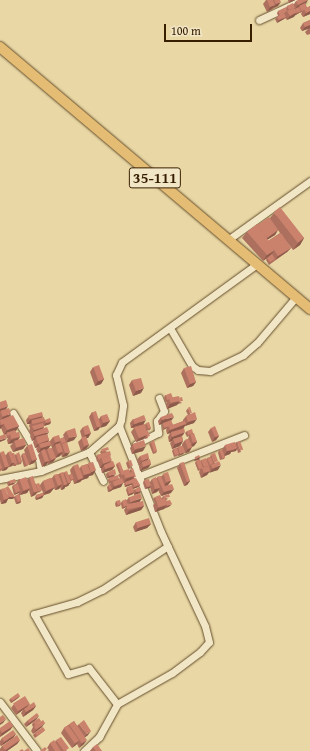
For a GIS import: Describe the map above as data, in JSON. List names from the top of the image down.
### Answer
{
  "streets": {
    "main road": ["35-111"]
  },
  "scale_bar": "100 m"
}
